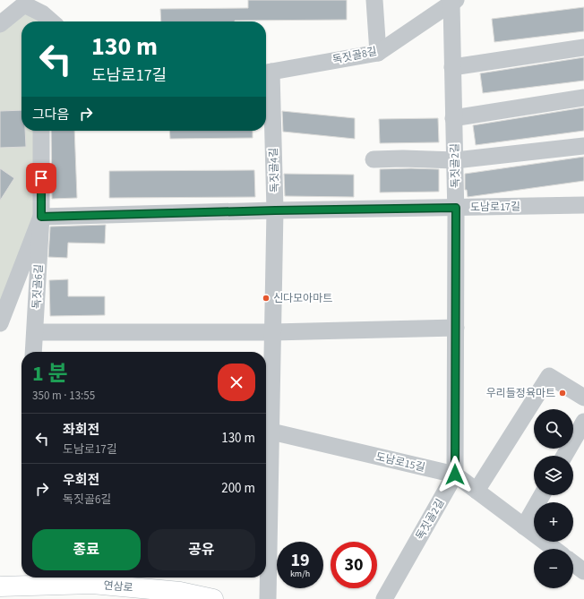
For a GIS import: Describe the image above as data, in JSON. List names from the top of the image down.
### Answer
{
  "streets": {
    "main road": ["연삼로"],
    "street": [
      "독짓골8길",
      "독짓골2길",
      "독짓골4길",
      "도남로17길",
      "독짓골6길",
      "도남로15길"
    ]
  },
  "crossings": [
    ["독짓골8길", "독짓골2길"],
    ["독짓골8길", "독짓골4길"],
    ["독짓골2길", "도남로17길"],
    ["독짓골2길", "도남로15길"],
    ["독짓골4길", "도남로17길"],
    ["독짓골4길", "도남로15길"],
    ["도남로17길", "독짓골6길"]
  ],
  "places": ["신다모아마트", "우리들정육마트"],
  "page": {
    "turn": ["130 m", "도남로17길"],
    "then": "그다음",
    "heading": ["1 분", "350 m · 13:55"],
    "map_buttons": ["+", "−"],
    "list": [
      {
        "name": "좌회전",
        "note": "도남로17길",
        "value": "130 m"
      },
      {
        "name": "우회전",
        "note": "독짓골6길",
        "value": "200 m"
      }
    ],
    "buttons": ["종료", "공유"],
    "speed": "19 km/h",
    "limit": "30"
  }
}
